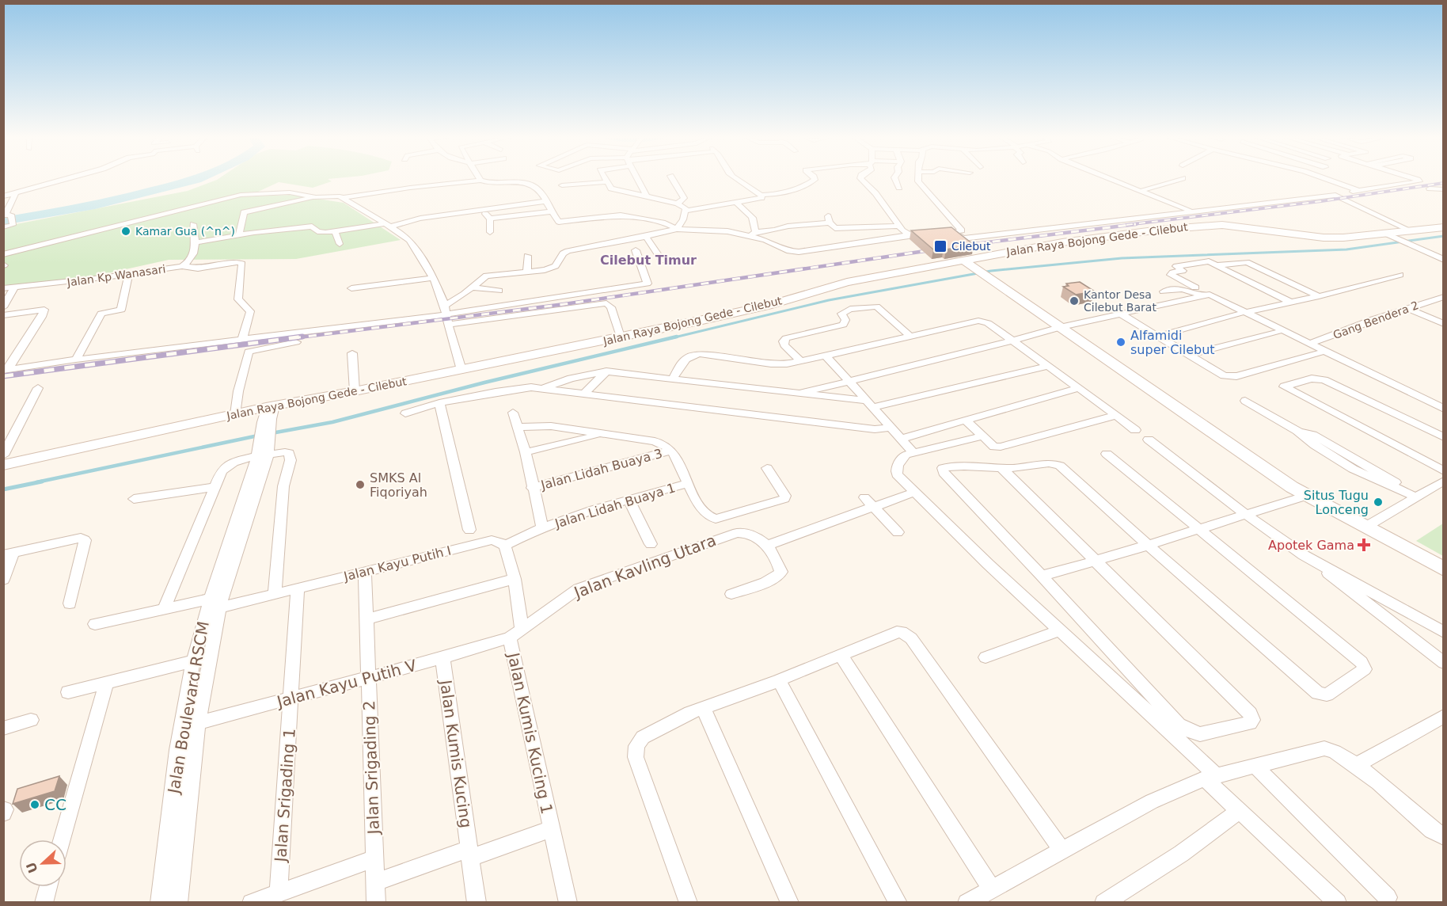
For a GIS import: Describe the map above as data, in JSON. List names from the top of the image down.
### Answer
{
  "streets": {
    "main road": ["Jalan Raya Bojong Gede - Cilebut"],
    "street": [
      "Jalan Kp Wanasari",
      "Gang Bendera 2",
      "Jalan Lidah Buaya 3",
      "Jalan Lidah Buaya 1",
      "Jalan Kayu Putih I",
      "Jalan Kavling Utara",
      "Jalan Kayu Putih V",
      "Jalan Boulevard RSCM",
      "Jalan Kumis Kucing 1",
      "Jalan Kumis Kucing",
      "Jalan Srigading 2",
      "Jalan Srigading 1"
    ]
  },
  "crossings": [
    ["Jalan Raya Bojong Gede - Cilebut", "Jalan Boulevard RSCM"],
    ["Jalan Lidah Buaya 1", "Jalan Kayu Putih I"],
    ["Jalan Kayu Putih I", "Jalan Boulevard RSCM"],
    ["Jalan Kayu Putih I", "Jalan Srigading 2"],
    ["Jalan Kayu Putih I", "Jalan Srigading 1"],
    ["Jalan Kavling Utara", "Jalan Kayu Putih V"],
    ["Jalan Kavling Utara", "Jalan Kumis Kucing 1"],
    ["Jalan Kayu Putih V", "Jalan Boulevard RSCM"],
    ["Jalan Kayu Putih V", "Jalan Kumis Kucing 1"],
    ["Jalan Kayu Putih V", "Jalan Kumis Kucing"],
    ["Jalan Kayu Putih V", "Jalan Srigading 2"],
    ["Jalan Kayu Putih V", "Jalan Srigading 1"]
  ],
  "districts": ["Cilebut Timur"],
  "places": {
    "other": [
      "Kamar Gua (^n^)",
      "Kantor Desa Cilebut Barat",
      "Alfamidi super Cilebut",
      "SMKS Al Fiqoriyah",
      "Situs Tugu Lonceng",
      "CC"
    ],
    "transit": ["Cilebut"],
    "health": ["Apotek Gama"]
  },
  "north": "left"
}
